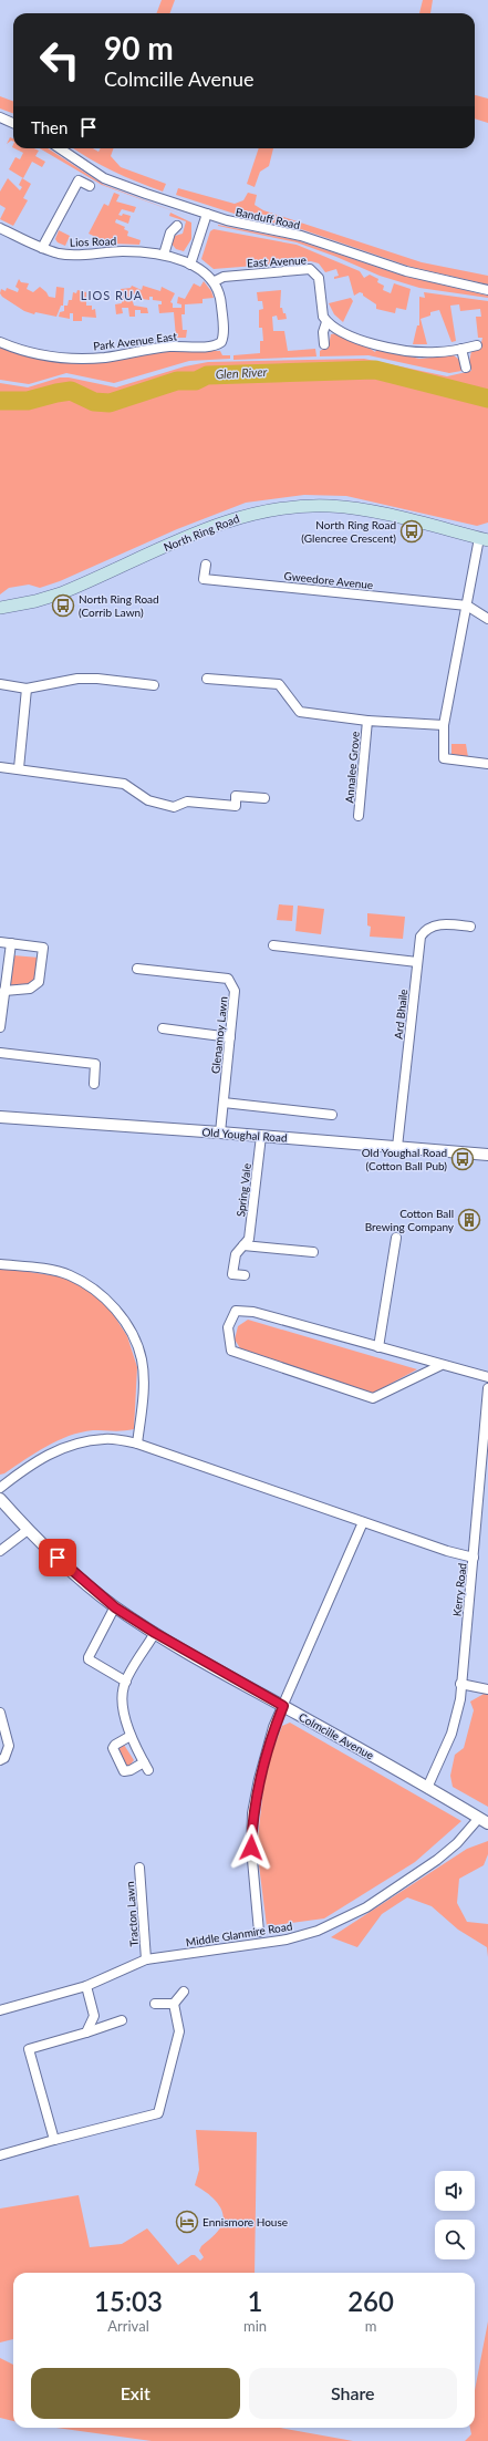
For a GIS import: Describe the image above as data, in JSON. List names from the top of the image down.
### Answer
{
  "streets": {
    "main road": ["North Ring Road"],
    "street": [
      "Banduff Road",
      "Lios Road",
      "East Avenue",
      "Park Avenue East",
      "Gweedore Avenue",
      "Annalee Grove",
      "Ard Bhaile",
      "Glenamoy Lawn",
      "Old Youghal Road",
      "Spring Vale",
      "Kerry Road",
      "Colmcille Avenue",
      "Tracton Lawn",
      "Middle Glanmire Road"
    ]
  },
  "crossings": [
    ["Lios Road", "East Avenue"],
    ["Lios Road", "Park Avenue East"],
    ["East Avenue", "Park Avenue East"],
    ["Ard Bhaile", "Old Youghal Road"],
    ["Glenamoy Lawn", "Old Youghal Road"],
    ["Old Youghal Road", "Spring Vale"],
    ["Kerry Road", "Colmcille Avenue"],
    ["Colmcille Avenue", "Middle Glanmire Road"],
    ["Tracton Lawn", "Middle Glanmire Road"]
  ],
  "districts": ["LIOS RUA"],
  "water": ["Glen River"],
  "places": {
    "bus stop": ["North Ring Road (Glencree Crescent)", "North Ring Road (Corrib Lawn)", "Old Youghal Road (Cotton Ball Pub)"],
    "building": ["Cotton Ball Brewing Company"],
    "hotel": ["Ennismore House"]
  },
  "page": {
    "turn": ["90 m", "Colmcille Avenue"],
    "then": "Then",
    "eta": [
      "15:03",
      "Arrival",
      "1",
      "min",
      "260",
      "m"
    ],
    "buttons": ["Exit", "Share"]
  }
}
